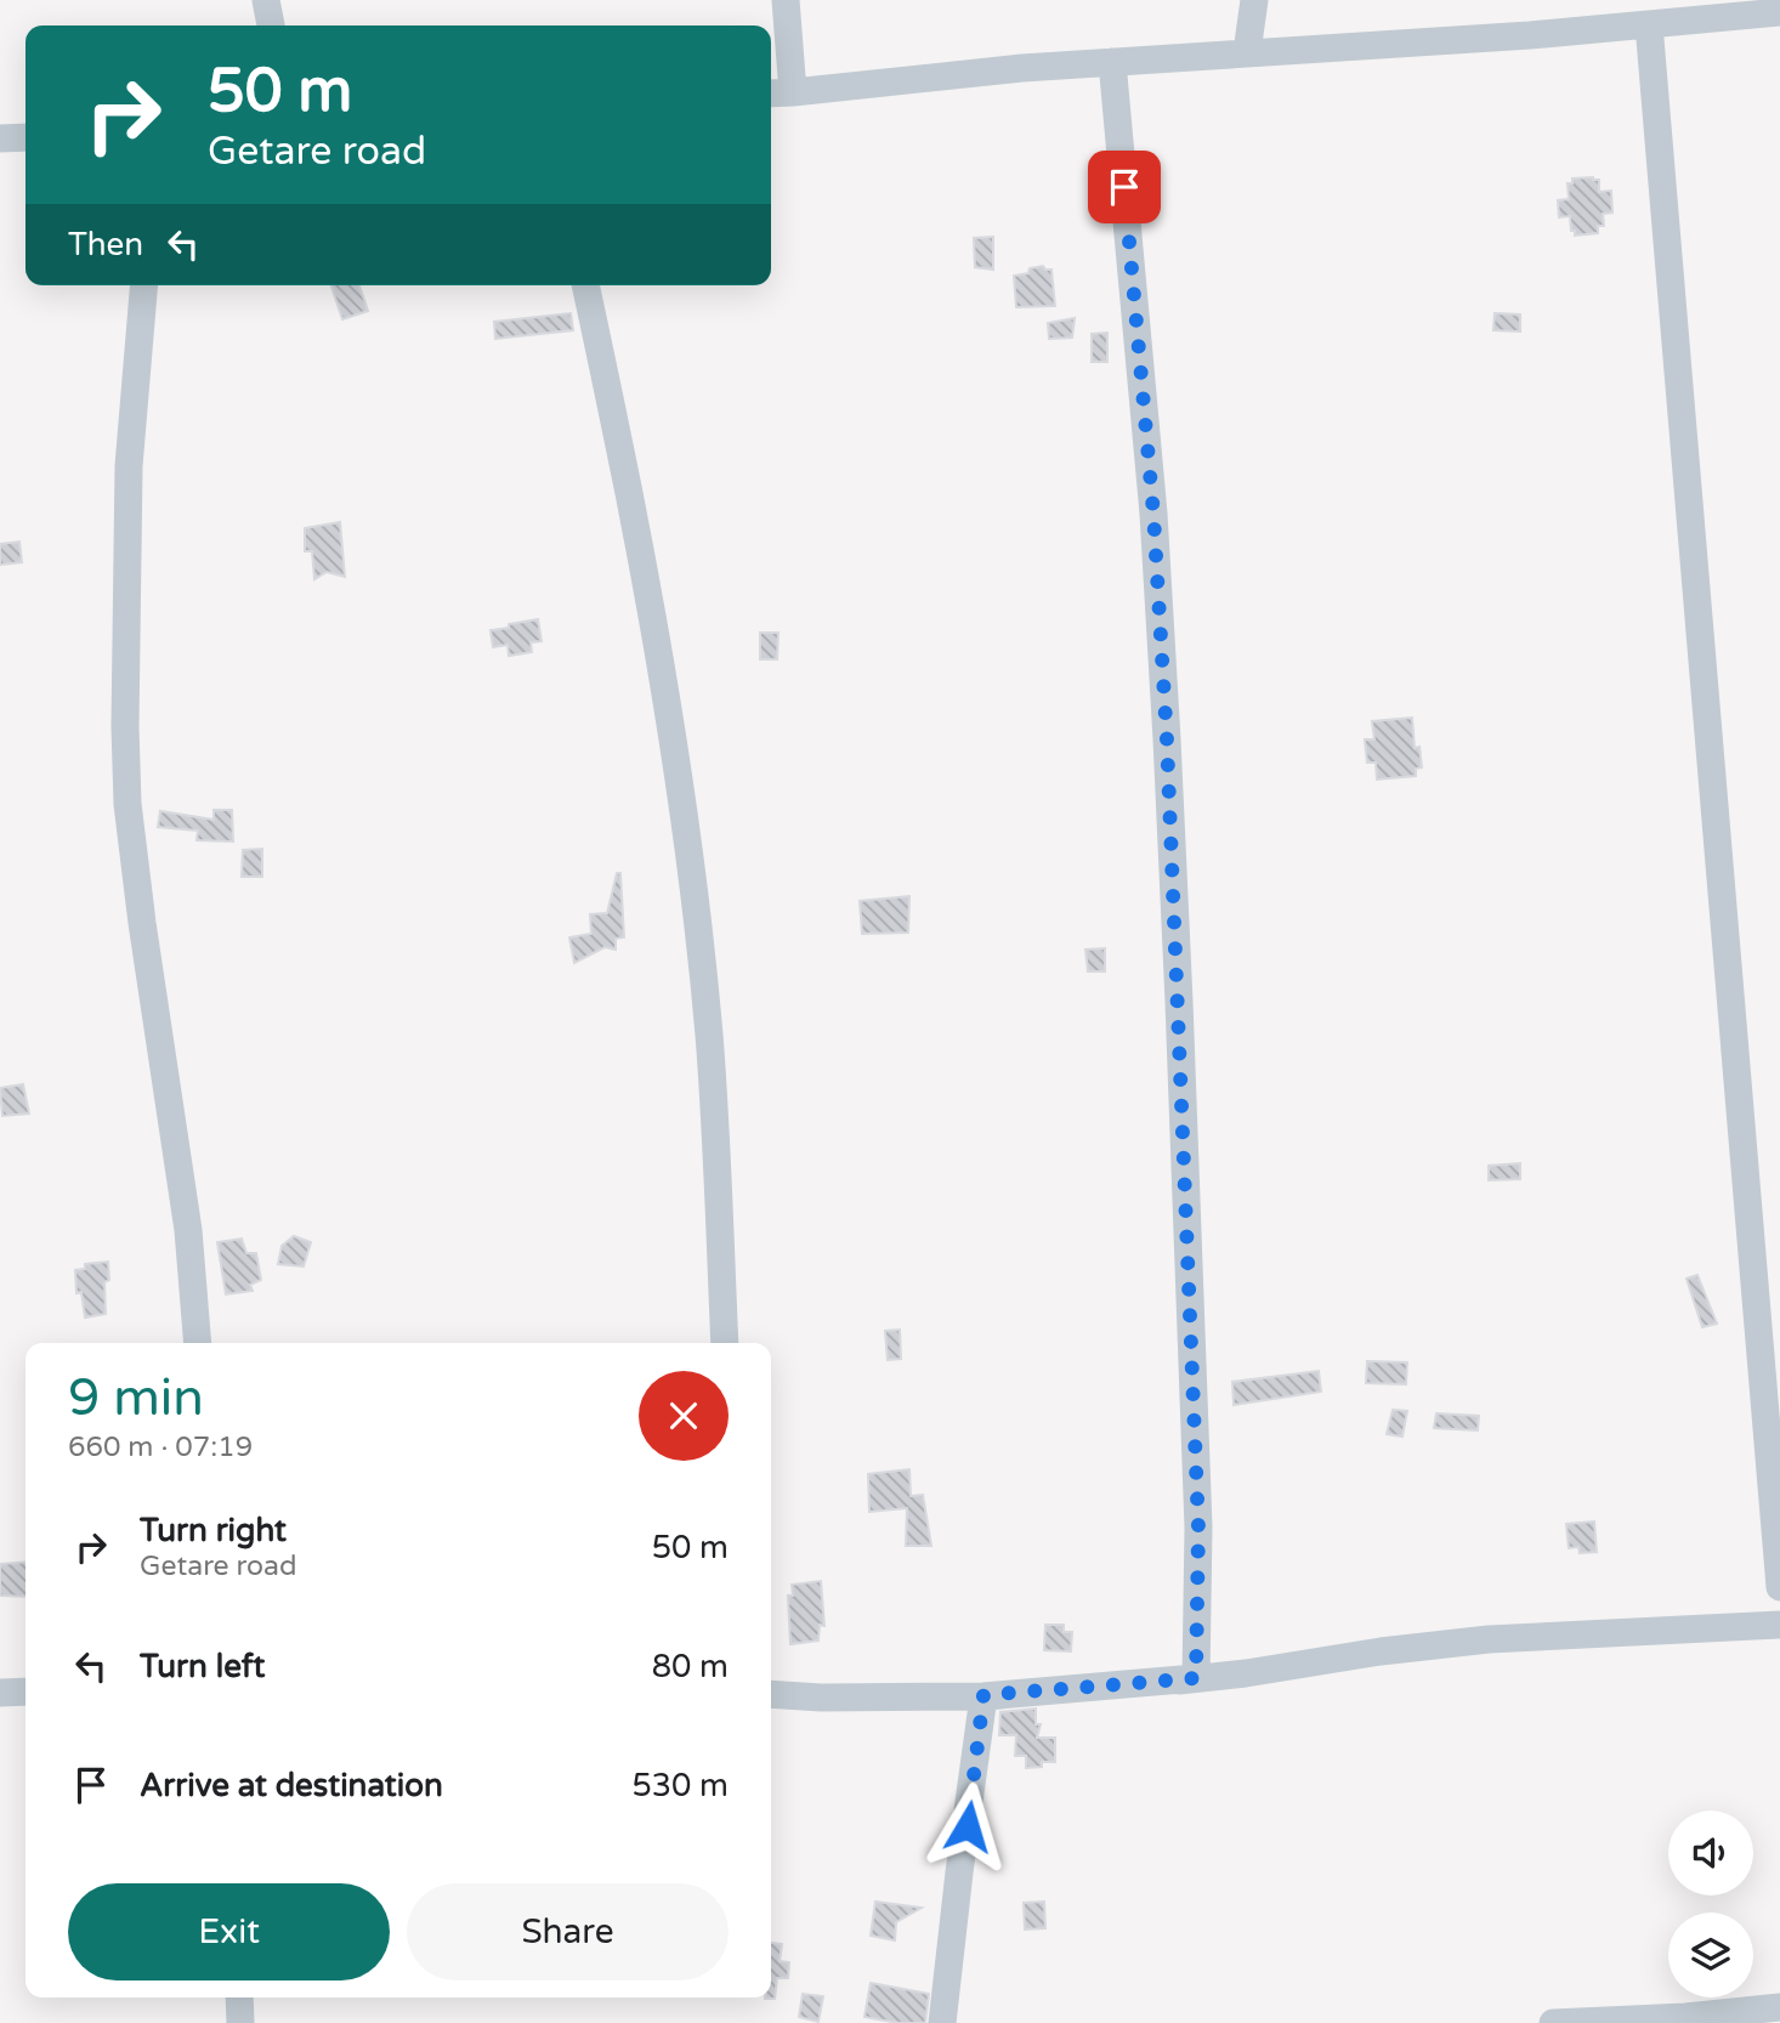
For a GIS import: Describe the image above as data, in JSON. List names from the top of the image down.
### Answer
{
  "page": {
    "turn": ["50 m", "Getare road"],
    "then": "Then",
    "heading": ["9 min", "660 m · 07:19"],
    "list": [
      {
        "name": "Turn right",
        "note": "Getare road",
        "value": "50 m"
      },
      {
        "name": "Turn left",
        "value": "80 m"
      },
      {
        "name": "Arrive at destination",
        "value": "530 m"
      }
    ],
    "buttons": ["Exit", "Share"]
  }
}
